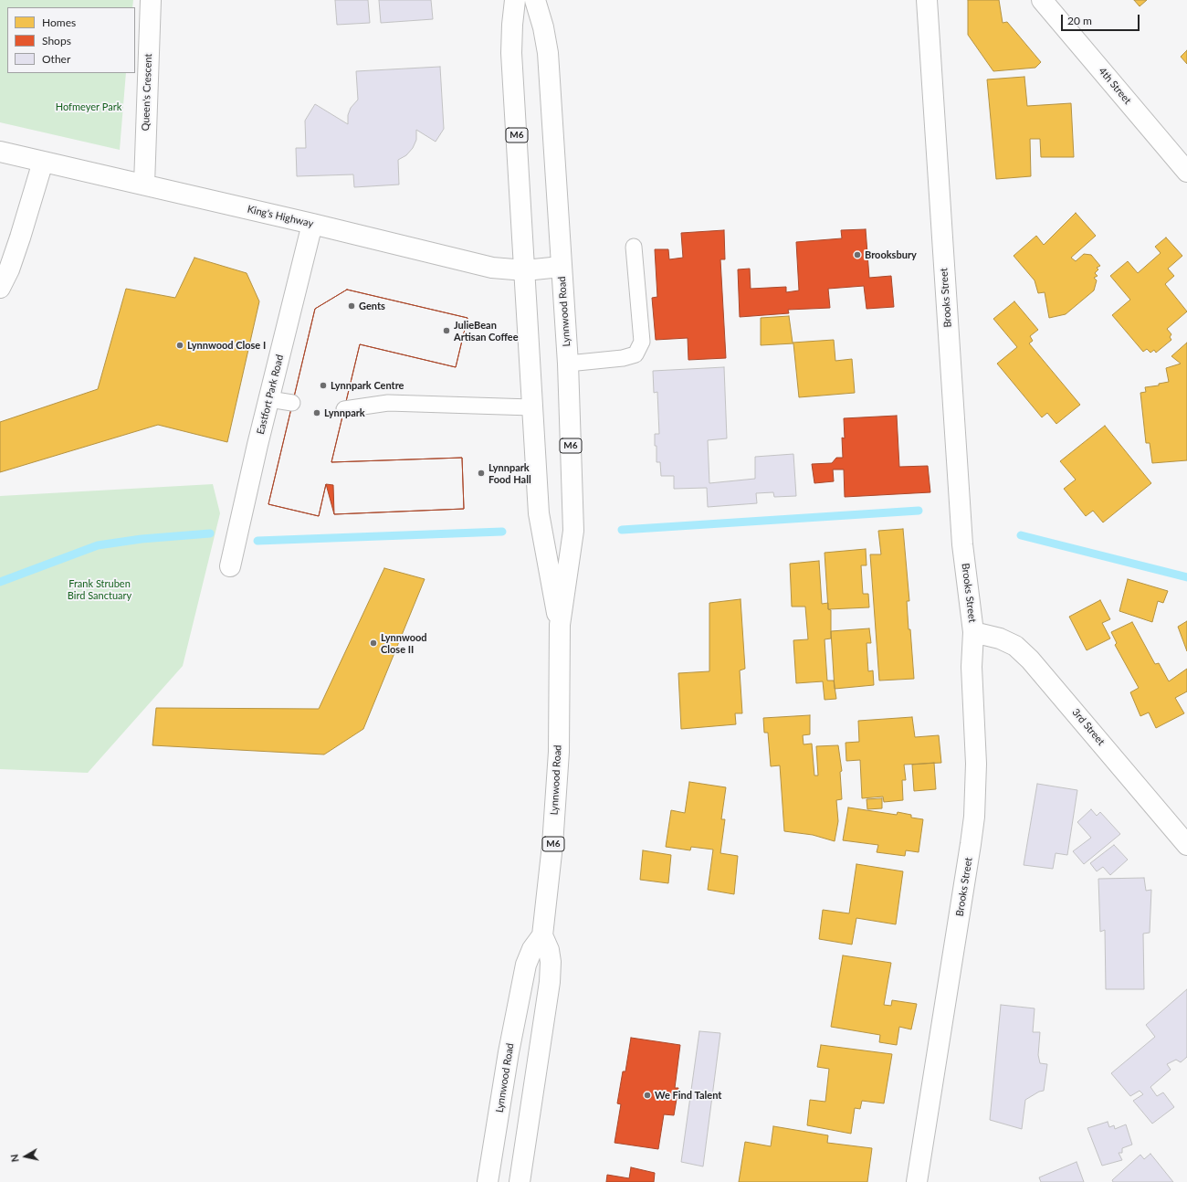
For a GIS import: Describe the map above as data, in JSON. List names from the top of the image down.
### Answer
{
  "streets": {
    "street": [
      "4th Street",
      "Queen's Crescent",
      "M6",
      "King's Highway",
      "Brooks Street",
      "Lynnwood Road",
      "Eastfort Park Road",
      "3rd Street"
    ]
  },
  "crossings": [
    ["Queen's Crescent", "King's Highway"],
    ["King's Highway", "Lynnwood Road"],
    ["King's Highway", "Eastfort Park Road"],
    ["Brooks Street", "3rd Street"]
  ],
  "parks": ["Hofmeyer Park", "Frank Struben Bird Sanctuary"],
  "places": [
    "Brooksbury",
    "Gents",
    "JulieBean Artisan Coffee",
    "Lynnwood Close I",
    "Lynnpark Centre",
    "Lynnpark",
    "Lynnpark Food Hall",
    "Lynnwood Close II",
    "We Find Talent"
  ],
  "legend": ["Homes", "Shops", "Other"],
  "scale_bar": "20 m",
  "north": "left"
}
